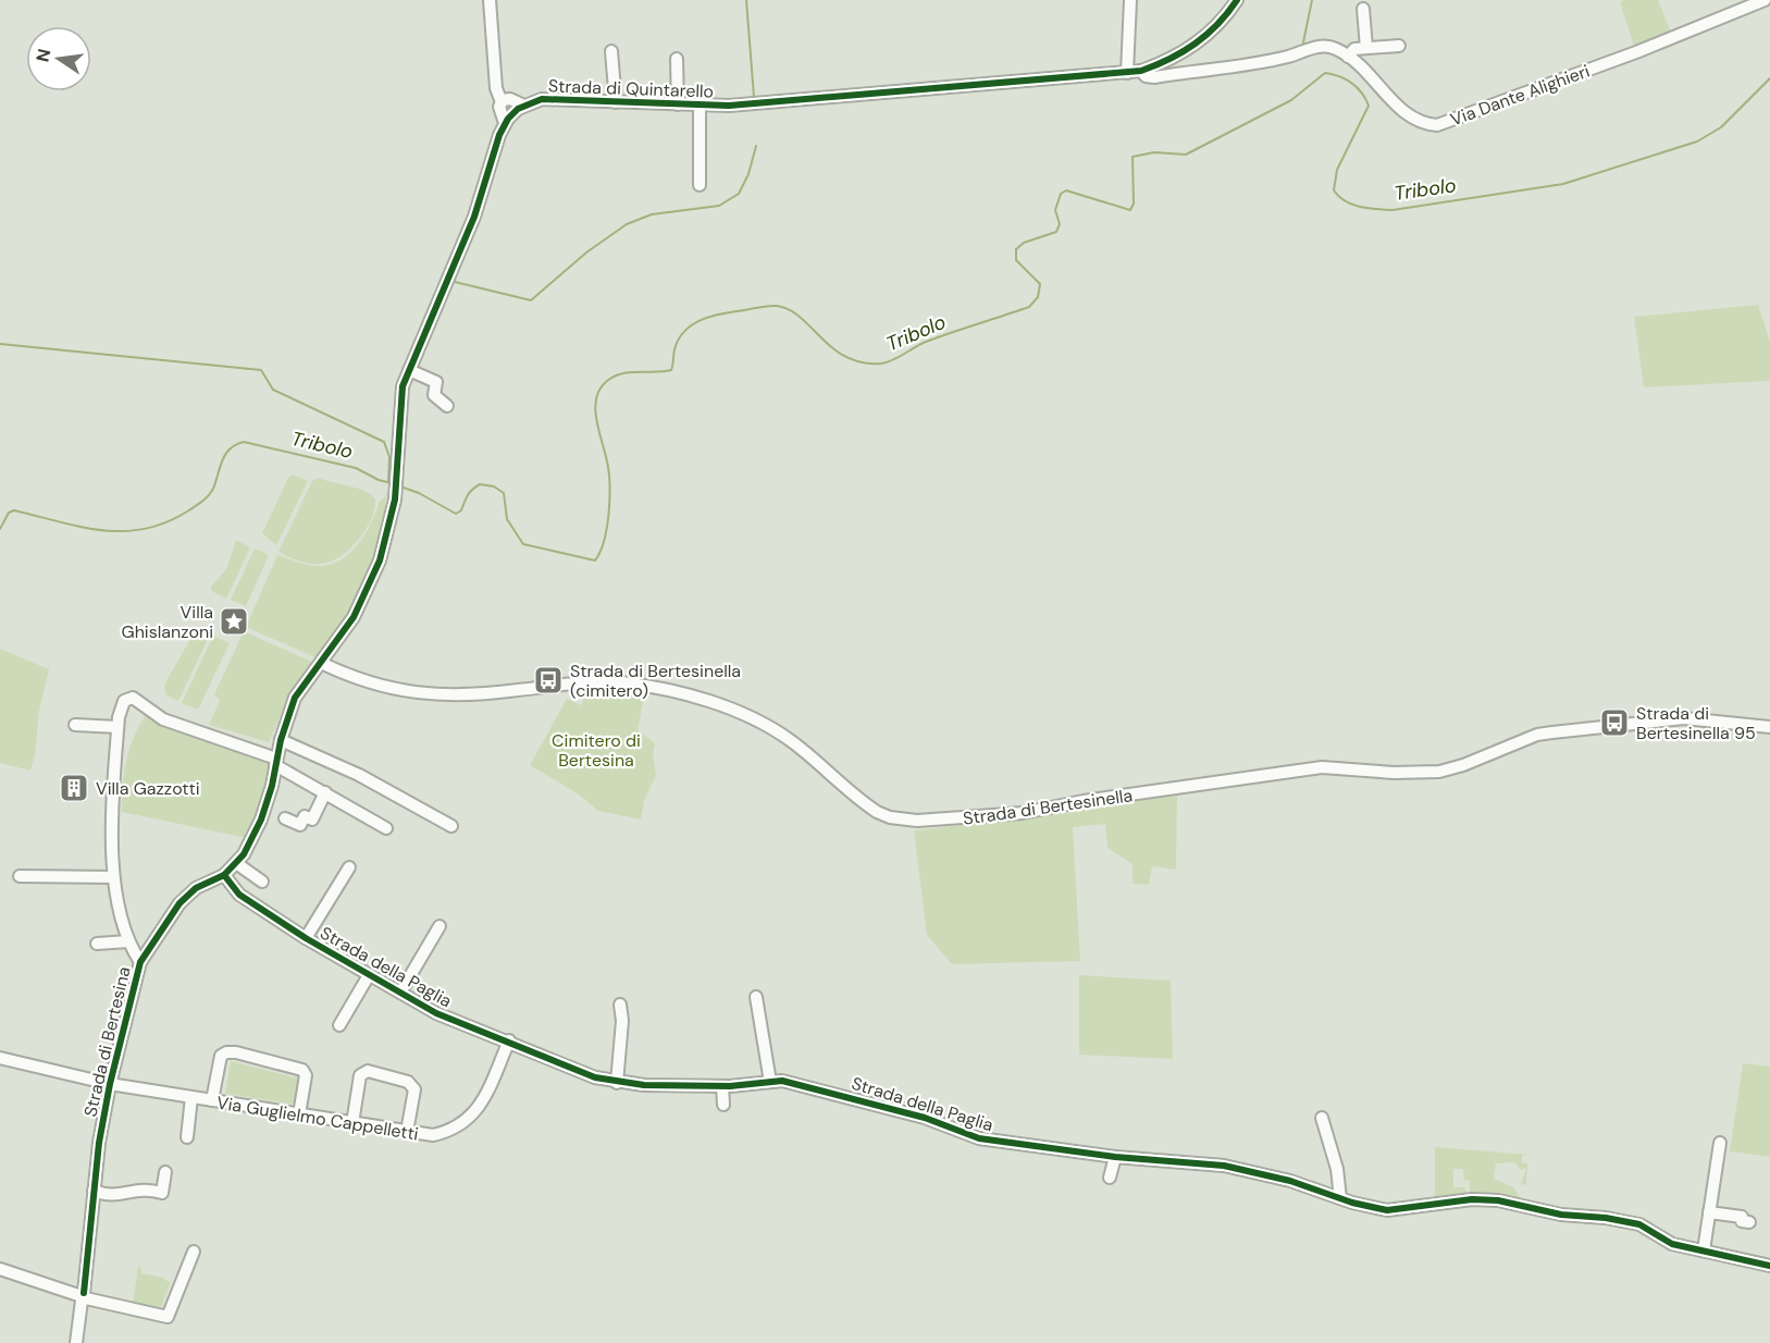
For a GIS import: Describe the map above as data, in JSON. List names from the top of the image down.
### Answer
{
  "streets": {
    "street": [
      "Strada di Quintarello",
      "Via Dante Alighieri",
      "Strada di Bertesinella",
      "Strada della Paglia",
      "Strada di Bertesina",
      "Via Guglielmo Cappelletti"
    ]
  },
  "crossings": [
    ["Strada di Quintarello", "Via Dante Alighieri"],
    ["Strada di Quintarello", "Strada di Bertesinella"],
    ["Strada di Quintarello", "Strada di Bertesina"],
    ["Strada di Bertesinella", "Strada di Bertesina"],
    ["Strada della Paglia", "Strada di Bertesina"],
    ["Strada della Paglia", "Via Guglielmo Cappelletti"],
    ["Strada di Bertesina", "Via Guglielmo Cappelletti"]
  ],
  "water": ["Tribolo"],
  "parks": ["Cimitero di Bertesina"],
  "places": {
    "place": ["Villa Ghislanzoni"],
    "bus stop": ["Strada di Bertesinella (cimitero)", "Strada di Bertesinella 95"],
    "building": ["Villa Gazzotti"]
  },
  "north": "left"
}
